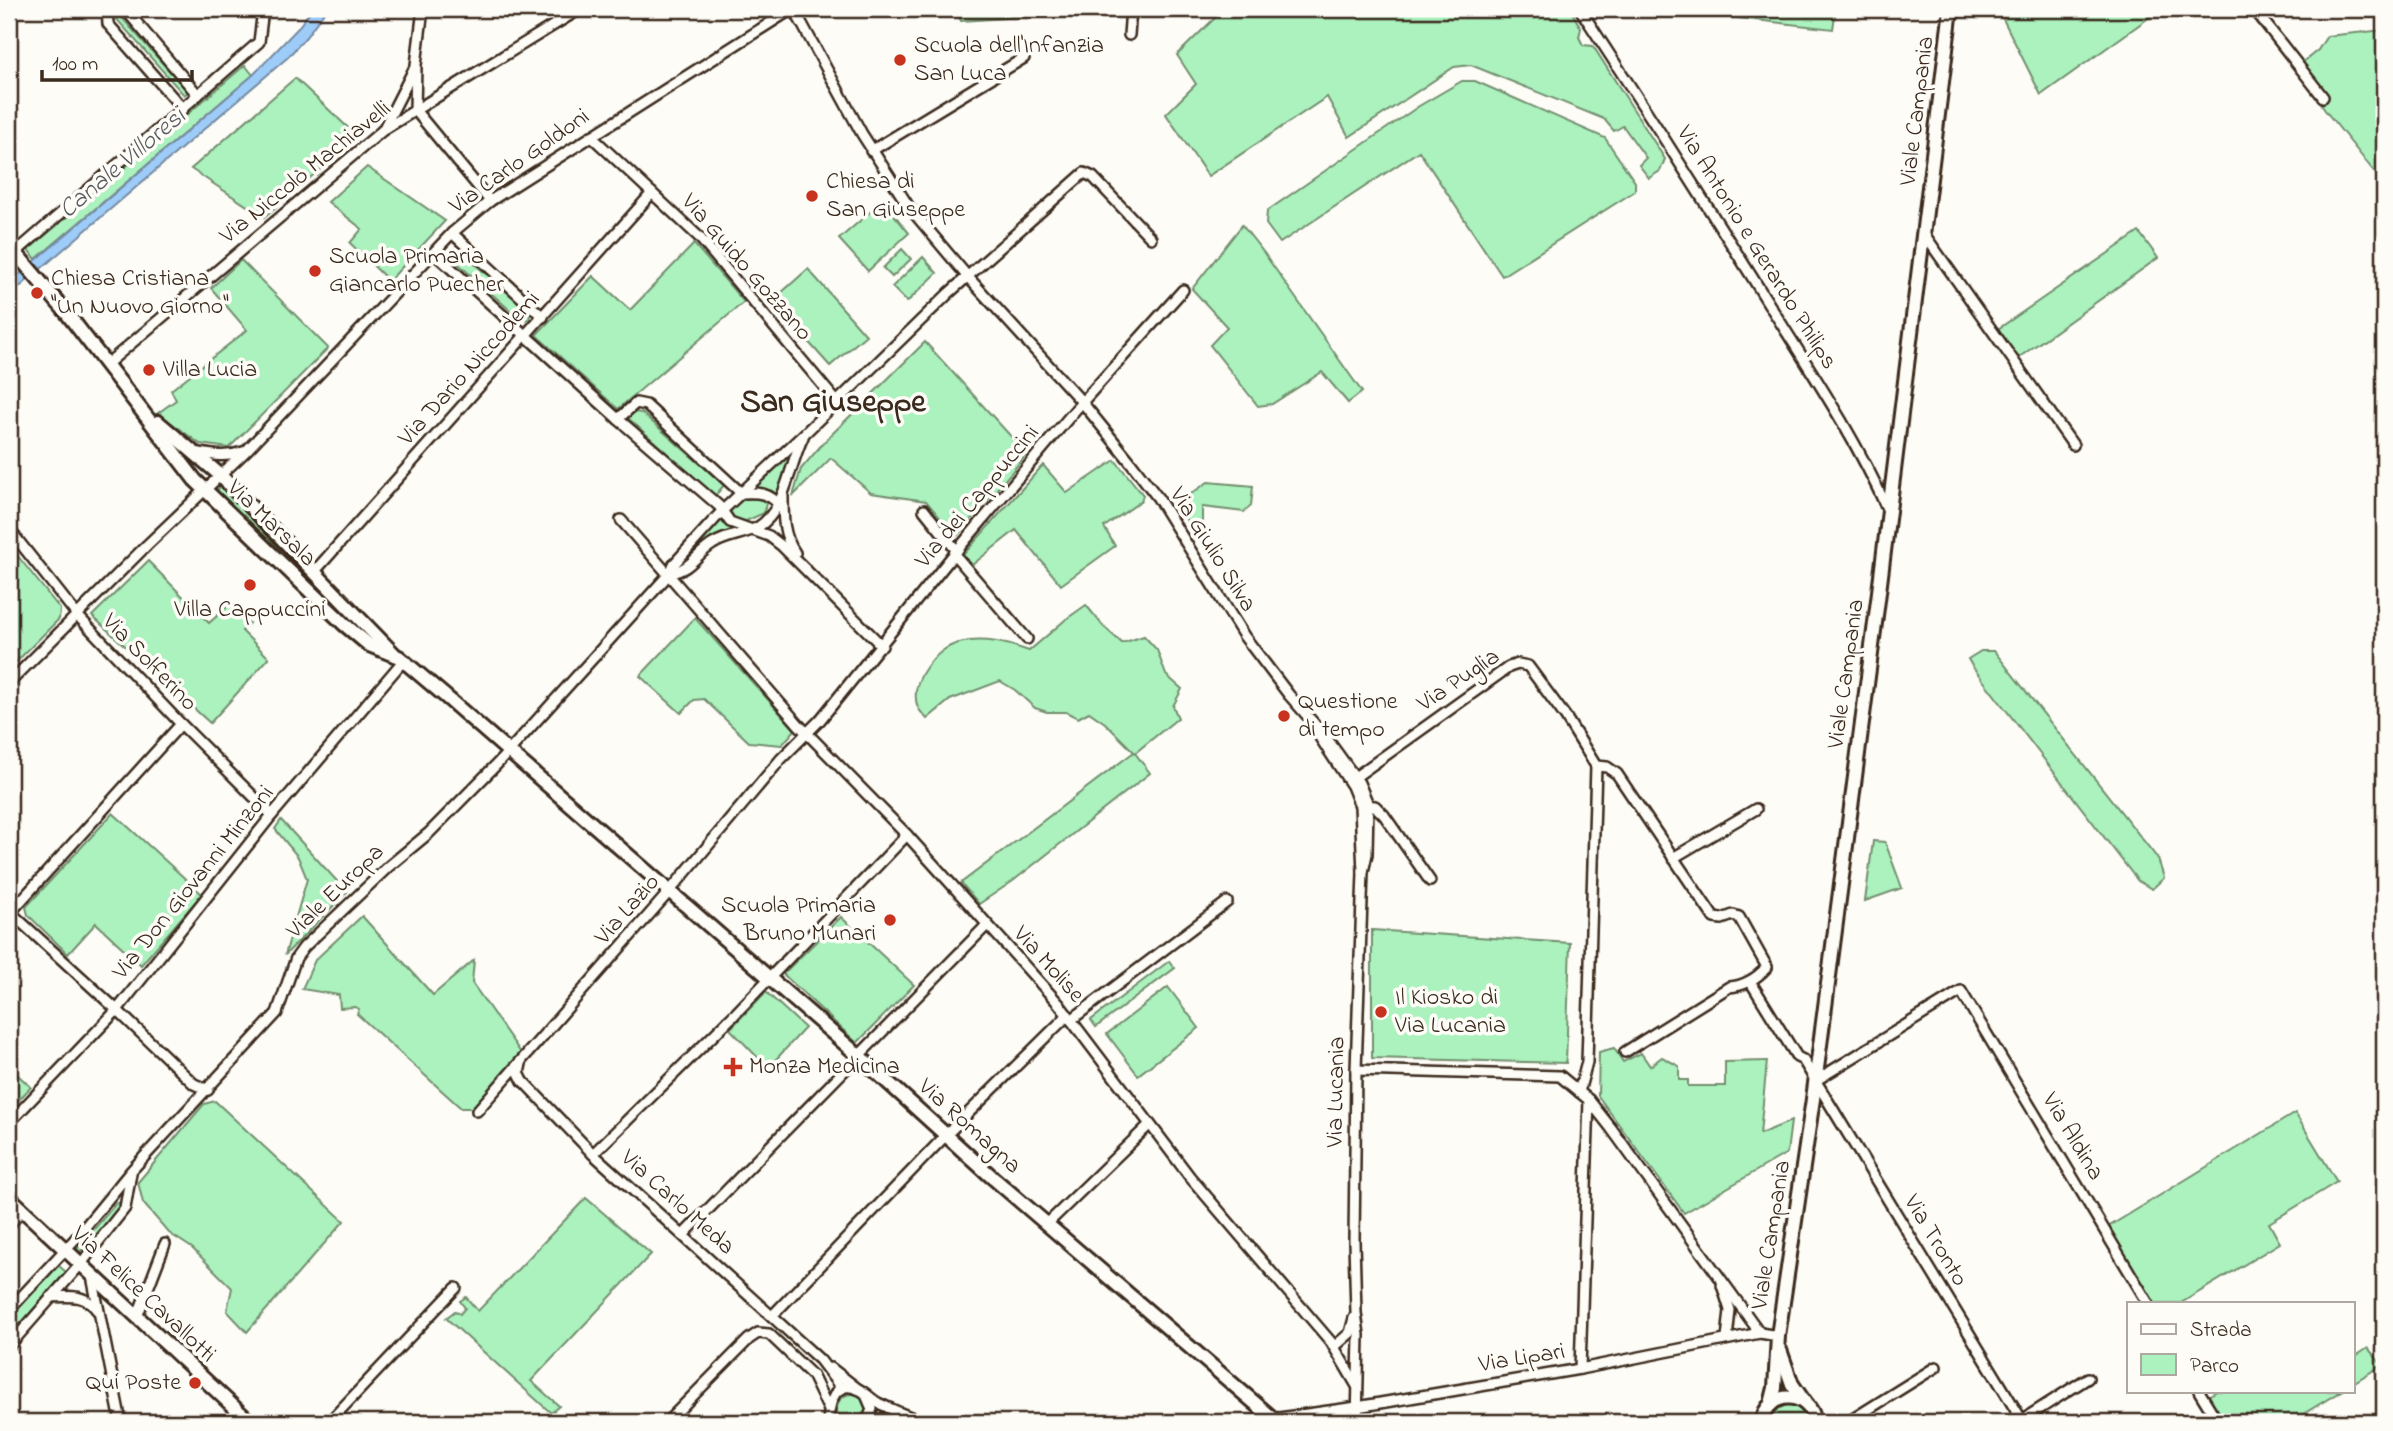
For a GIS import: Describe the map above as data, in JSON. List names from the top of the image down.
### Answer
{
  "streets": {
    "street": [
      "Viale Campania",
      "Via Carlo Goldoni",
      "Via Niccolò Machiavelli",
      "Via Antonio e Gerardo Philips",
      "Via Guido Gozzano",
      "Via Dario Niccodemi",
      "Via dei Cappuccini",
      "Via Marsala",
      "Via Giulio Silva",
      "Via Solferino",
      "Via Puglia",
      "Via Don Giovanni Minzoni",
      "Viale Europa",
      "Via Lazio",
      "Via Molise",
      "Via Lucania",
      "Via Romagna",
      "Via Aldina",
      "Via Carlo Meda",
      "Via Tronto",
      "Via Felice Cavallotti",
      "Via Lipari"
    ]
  },
  "crossings": [
    ["Viale Campania", "Via Antonio e Gerardo Philips"],
    ["Viale Campania", "Via Aldina"],
    ["Viale Campania", "Via Tronto"],
    ["Viale Campania", "Via Lipari"],
    ["Via Carlo Goldoni", "Via Guido Gozzano"],
    ["Via Carlo Goldoni", "Via Marsala"],
    ["Via Carlo Goldoni", "Via Giulio Silva"],
    ["Via Carlo Goldoni", "Via Solferino"],
    ["Via Niccolò Machiavelli", "Via Marsala"],
    ["Via Guido Gozzano", "Via Dario Niccodemi"],
    ["Via Dario Niccodemi", "Via Marsala"],
    ["Via dei Cappuccini", "Via Giulio Silva"],
    ["Via dei Cappuccini", "Via Lazio"],
    ["Via dei Cappuccini", "Via Molise"],
    ["Via Marsala", "Via Don Giovanni Minzoni"],
    ["Via Marsala", "Viale Europa"],
    ["Via Marsala", "Via Romagna"],
    ["Via Giulio Silva", "Via Puglia"],
    ["Via Giulio Silva", "Via Lucania"],
    ["Via Solferino", "Via Don Giovanni Minzoni"],
    ["Via Puglia", "Via Tronto"],
    ["Viale Europa", "Via Molise"],
    ["Viale Europa", "Via Romagna"],
    ["Viale Europa", "Via Felice Cavallotti"],
    ["Via Lazio", "Via Molise"],
    ["Via Lazio", "Via Romagna"],
    ["Via Lazio", "Via Carlo Meda"],
    ["Via Molise", "Via Lucania"],
    ["Via Molise", "Via Lipari"],
    ["Via Romagna", "Via Lipari"],
    ["Via Aldina", "Via Tronto"]
  ],
  "districts": ["San Giuseppe"],
  "water": ["Canale Villoresi"],
  "places": {
    "other": [
      "Scuola dell'Infanzia San Luca",
      "Chiesa di San Giuseppe",
      "Scuola Primaria Giancarlo Puecher",
      "Chiesa Cristiana \"Un Nuovo Giorno\"",
      "Villa Lucia",
      "Villa Cappuccini",
      "Questione di tempo",
      "Scuola Primaria Bruno Munari",
      "Il Kiosko di Via Lucania",
      "Qui Poste"
    ],
    "health": ["Monza Medicina"]
  },
  "legend": ["Strada", "Parco"],
  "scale_bar": "100 m"
}
